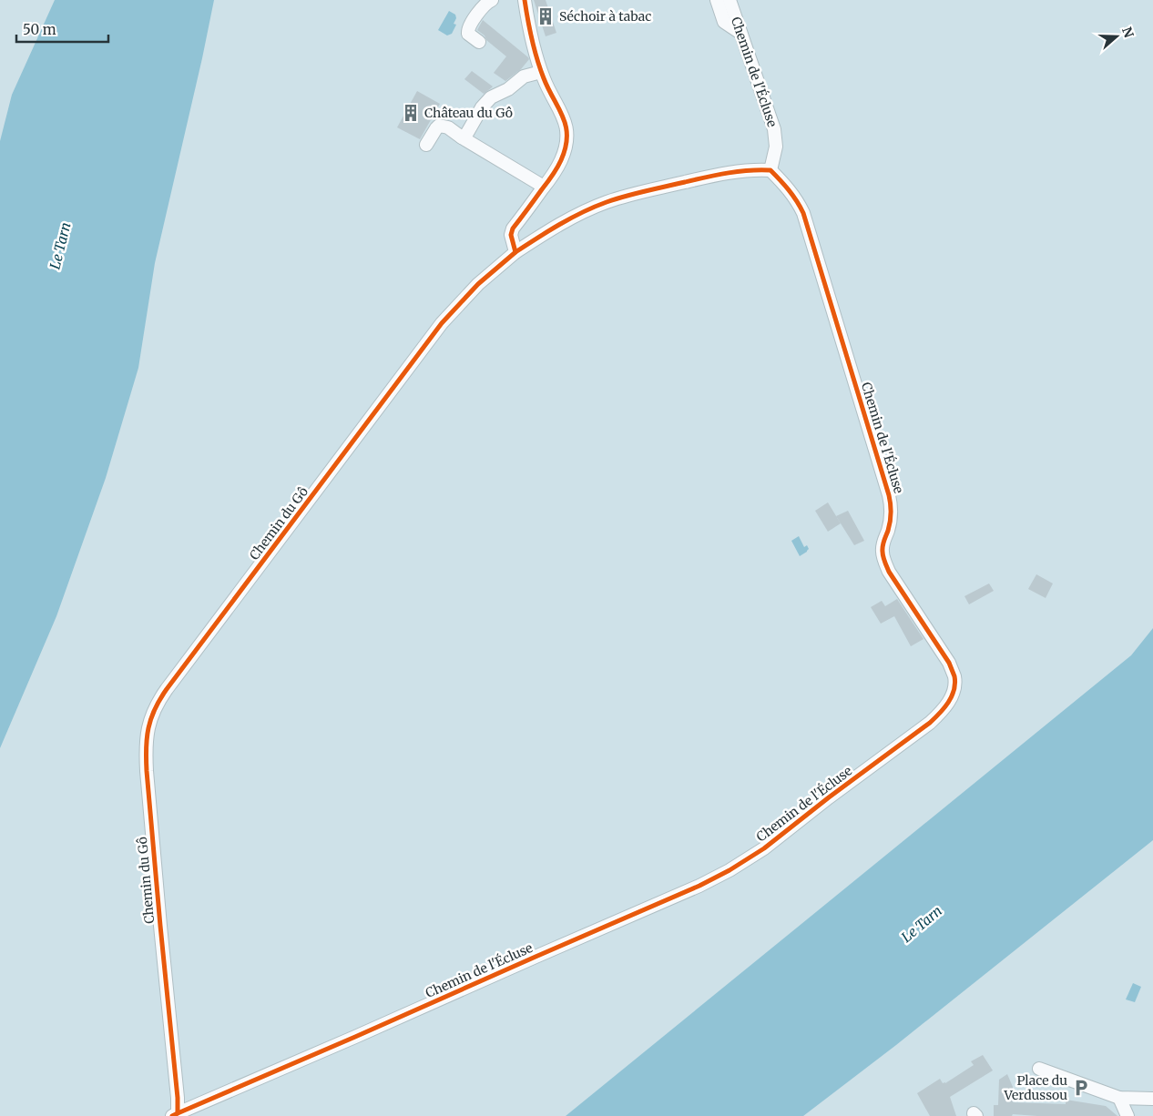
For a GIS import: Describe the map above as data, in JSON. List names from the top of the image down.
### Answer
{
  "streets": {
    "street": ["Chemin de l'Écluse", "Chemin du Gô"]
  },
  "crossings": [
    ["Chemin de l'Écluse", "Chemin du Gô"]
  ],
  "water": ["Le Tarn"],
  "places": {
    "building": ["Séchoir à tabac", "Château du Gô"],
    "parking": ["Place du Verdussou"]
  },
  "scale_bar": "50 m",
  "north": "right"
}
